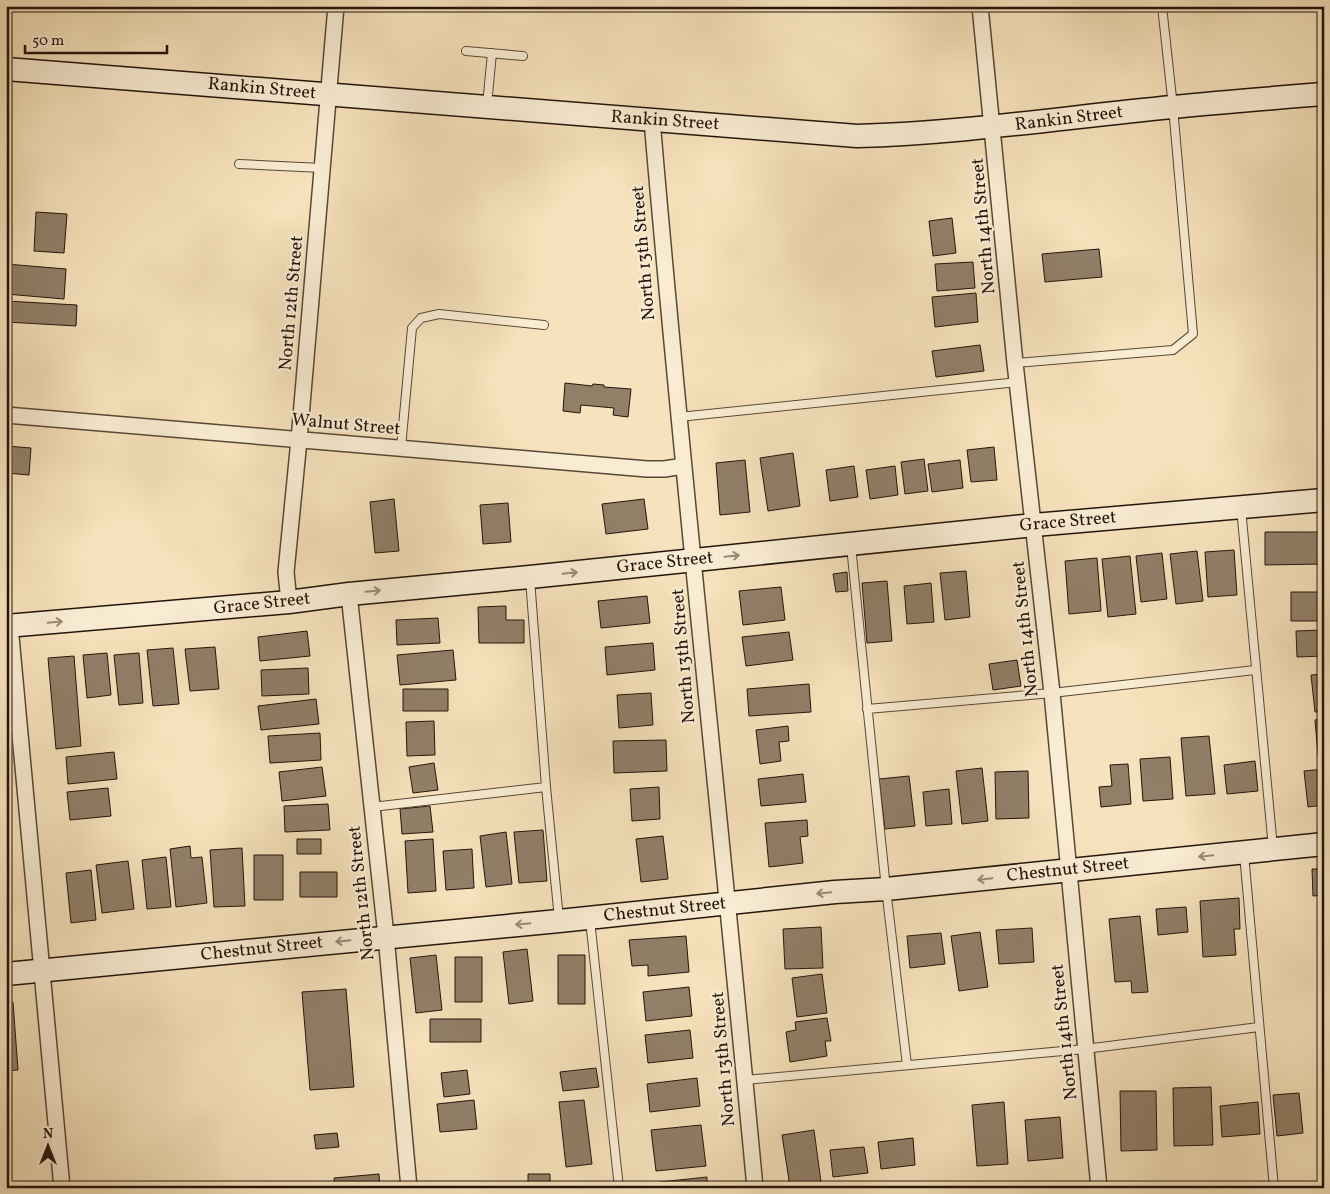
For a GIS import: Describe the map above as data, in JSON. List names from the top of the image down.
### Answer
{
  "streets": {
    "street": [
      "Rankin Street",
      "North 14th Street",
      "North 13th Street",
      "North 12th Street",
      "Walnut Street",
      "Grace Street",
      "Chestnut Street"
    ]
  },
  "crossings": [
    ["Rankin Street", "North 14th Street"],
    ["Rankin Street", "North 13th Street"],
    ["Rankin Street", "North 12th Street"],
    ["North 14th Street", "Grace Street"],
    ["North 14th Street", "Chestnut Street"],
    ["North 13th Street", "Walnut Street"],
    ["North 13th Street", "Grace Street"],
    ["North 13th Street", "Chestnut Street"],
    ["North 12th Street", "Walnut Street"],
    ["North 12th Street", "Grace Street"],
    ["North 12th Street", "Chestnut Street"]
  ],
  "one_way": ["Grace Street", "Chestnut Street"],
  "scale_bar": "50 m",
  "north": "top"
}
